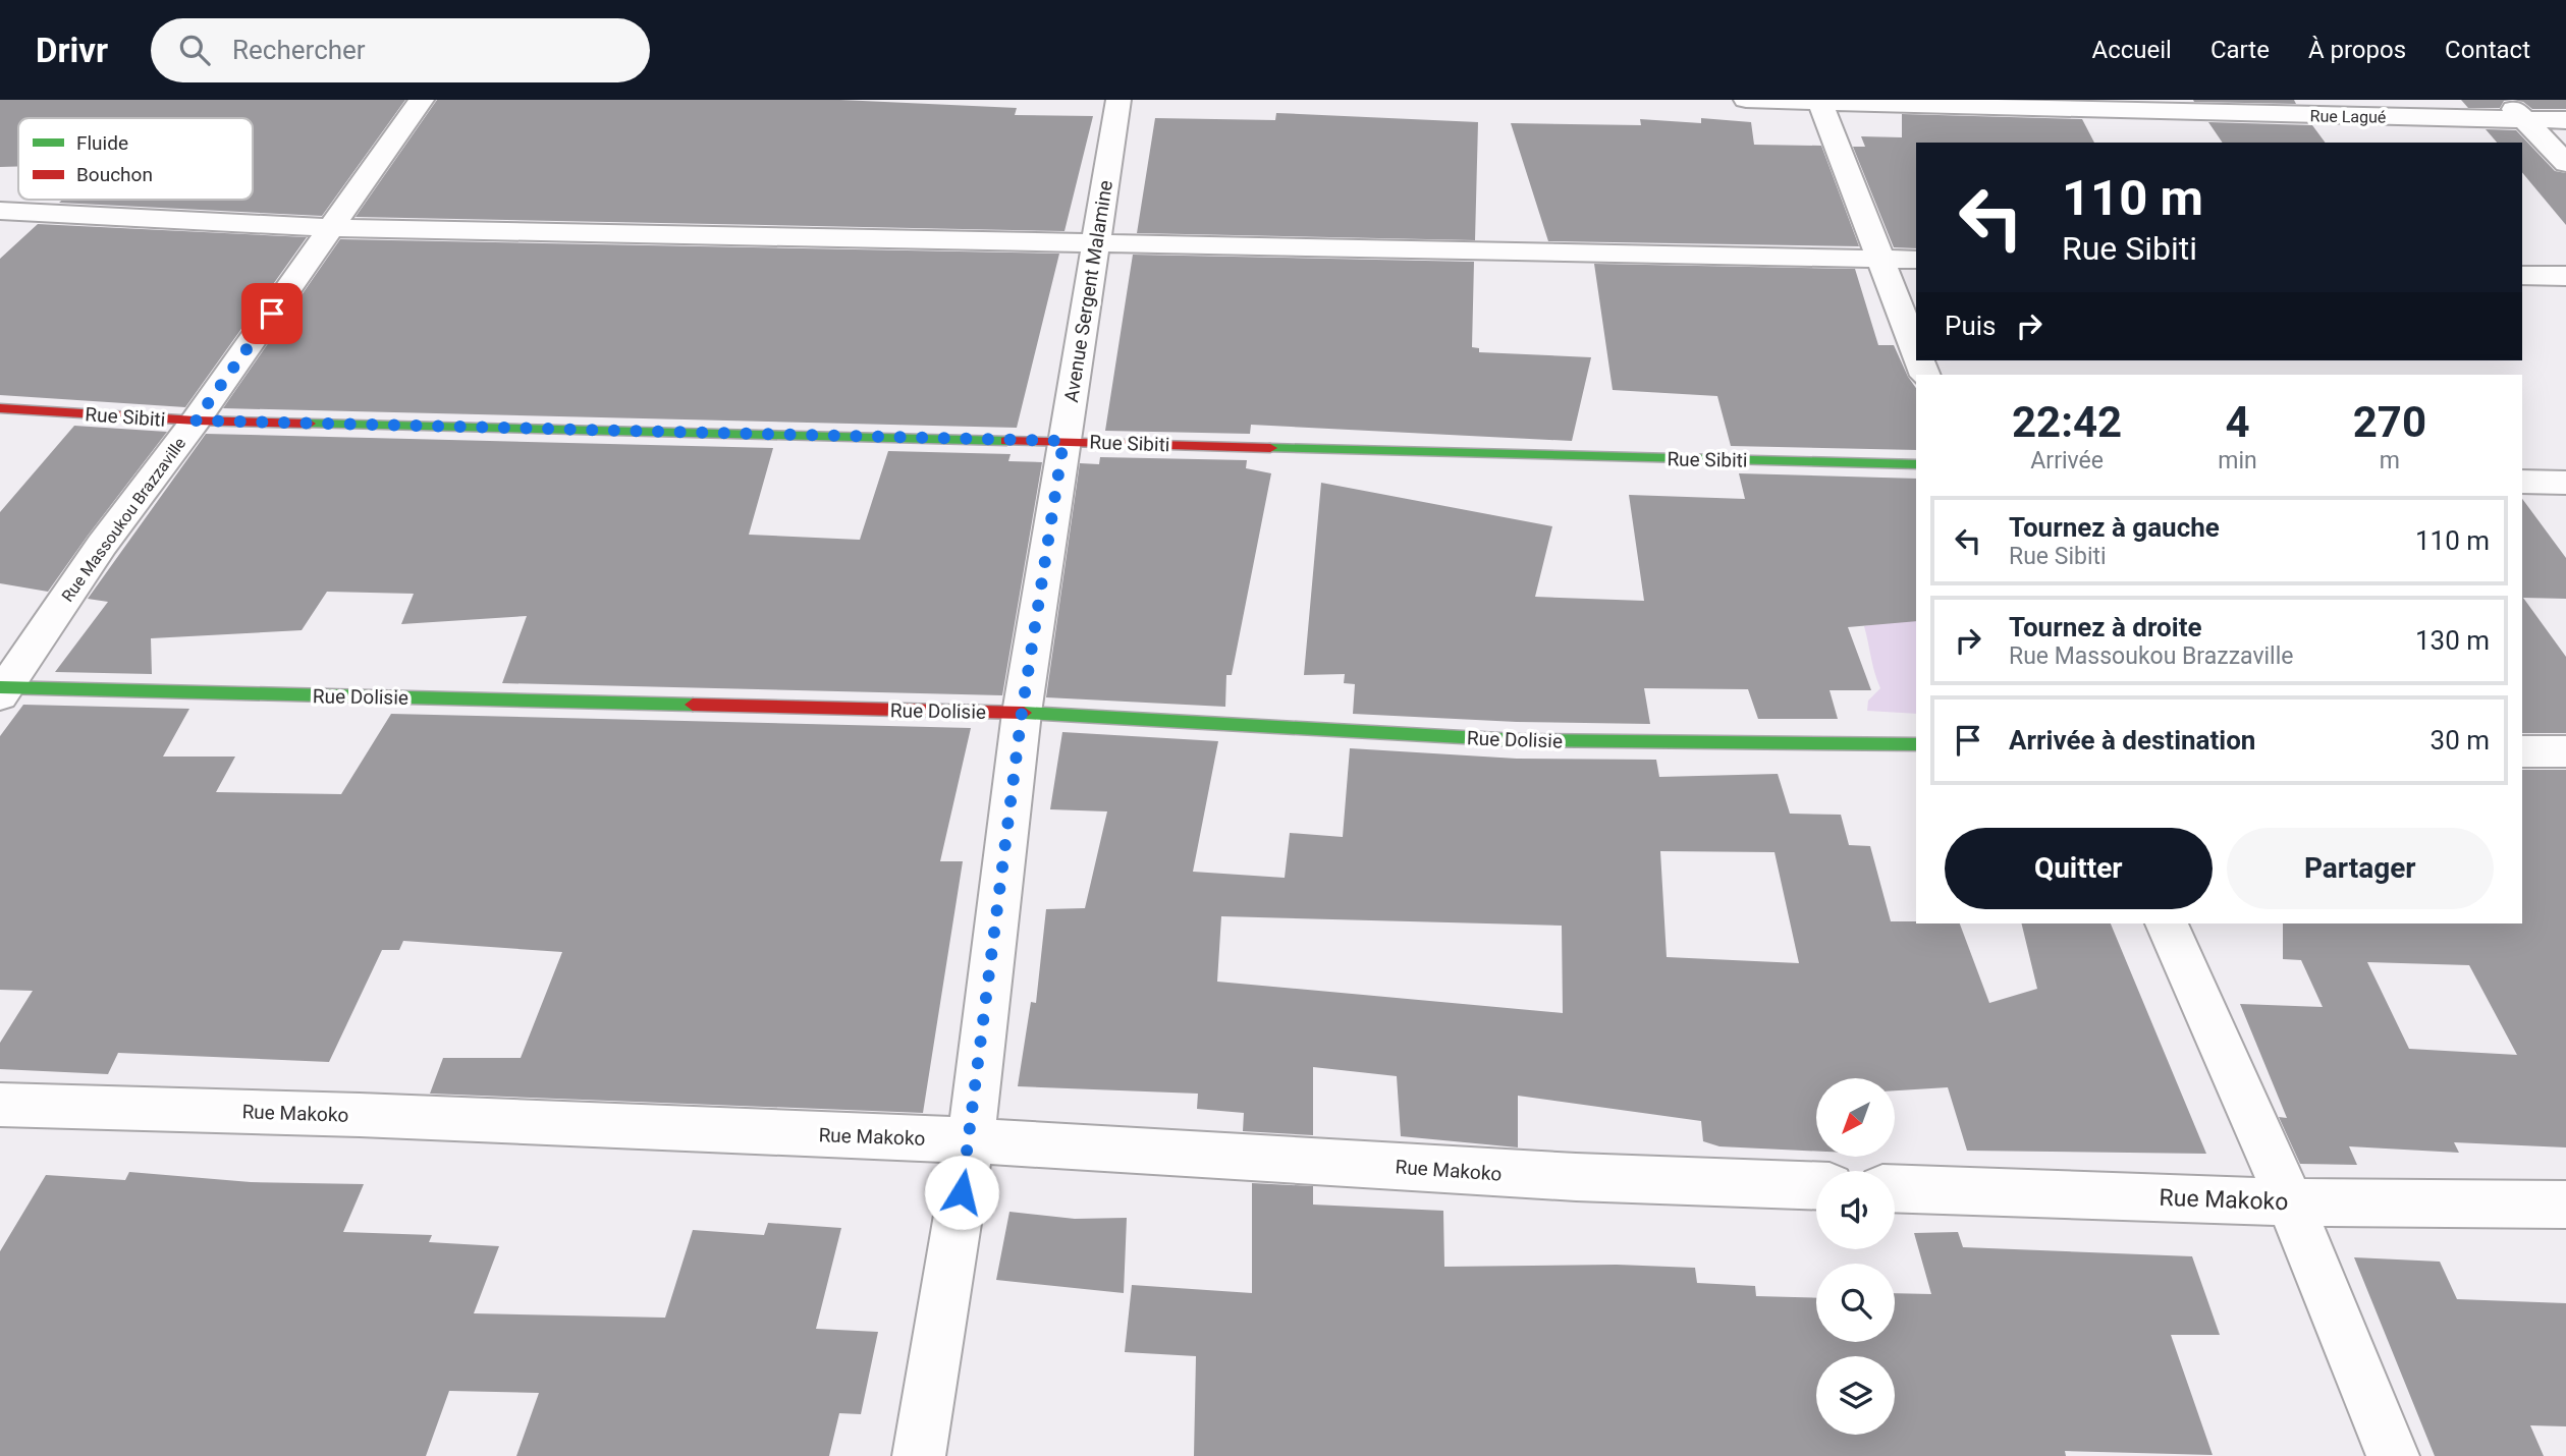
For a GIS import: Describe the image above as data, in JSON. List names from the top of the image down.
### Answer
{
  "streets": {
    "street": [
      "Rue Lagué",
      "Avenue Sergent Malamine",
      "Rue Sibiti",
      "Rue Massoukou Brazzaville",
      "Rue Dolisie",
      "Rue Makoko"
    ]
  },
  "crossings": [
    ["Avenue Sergent Malamine", "Rue Sibiti"],
    ["Avenue Sergent Malamine", "Rue Dolisie"],
    ["Avenue Sergent Malamine", "Rue Makoko"],
    ["Rue Sibiti", "Rue Massoukou Brazzaville"],
    ["Rue Massoukou Brazzaville", "Rue Dolisie"]
  ],
  "legend": ["Fluide", "Bouchon"],
  "north": "bottom left",
  "page": {
    "header": "Drivr",
    "search": "Rechercher",
    "nav": [
      "Accueil",
      "Carte",
      "À propos",
      "Contact"
    ],
    "turn": ["110 m", "Rue Sibiti"],
    "then": "Puis",
    "eta": [
      "22:42",
      "Arrivée",
      "4",
      "min",
      "270",
      "m"
    ],
    "list": [
      {
        "name": "Tournez à gauche",
        "note": "Rue Sibiti",
        "value": "110 m"
      },
      {
        "name": "Tournez à droite",
        "note": "Rue Massoukou Brazzaville",
        "value": "130 m"
      },
      {
        "name": "Arrivée à destination",
        "value": "30 m"
      }
    ],
    "buttons": ["Quitter", "Partager"]
  }
}
